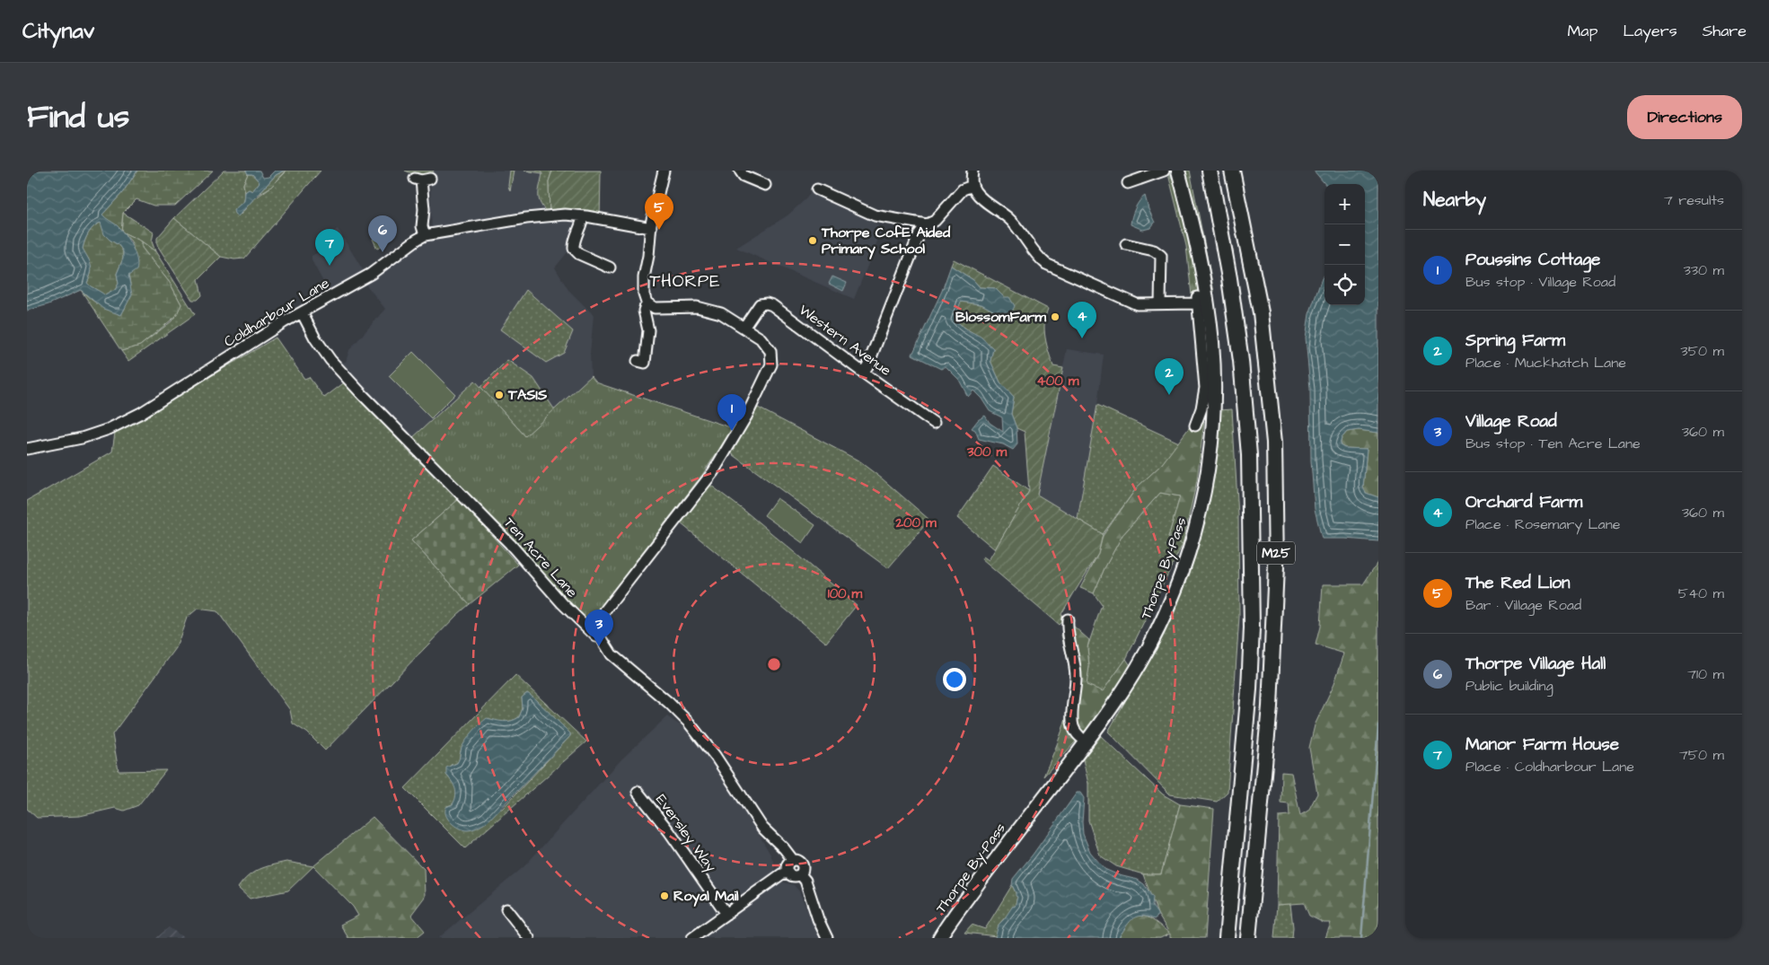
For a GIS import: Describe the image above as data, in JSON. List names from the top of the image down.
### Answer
{
  "streets": {
    "highway": ["M25"],
    "main road": ["Thorpe By-Pass"],
    "street": [
      "Coldharbour Lane",
      "Western Avenue",
      "Ten Acre Lane",
      "Eversley Way"
    ]
  },
  "crossings": [
    ["Coldharbour Lane", "Ten Acre Lane"]
  ],
  "districts": ["THORPE"],
  "places": [
    "Thorpe CofE Aided Primary School",
    "BlossomFarm",
    "TASIS",
    "Royal Mail"
  ],
  "page": {
    "header": "Citynav",
    "nav": ["Map", "Layers", "Share"],
    "title": "Find us",
    "buttons": "Directions",
    "heading": ["Nearby", "7 results"],
    "map_buttons": ["+", "−"],
    "pins": [
      "5",
      "6",
      "7",
      "4",
      "2",
      "1",
      "3"
    ],
    "list": [
      {
        "mark": "1",
        "name": "Poussins Cottage",
        "note": "Bus stop · Village Road",
        "value": "330 m"
      },
      {
        "mark": "2",
        "name": "Spring Farm",
        "note": "Place · Muckhatch Lane",
        "value": "350 m"
      },
      {
        "mark": "3",
        "name": "Village Road",
        "note": "Bus stop · Ten Acre Lane",
        "value": "360 m"
      },
      {
        "mark": "4",
        "name": "Orchard Farm",
        "note": "Place · Rosemary Lane",
        "value": "360 m"
      },
      {
        "mark": "5",
        "name": "The Red Lion",
        "note": "Bar · Village Road",
        "value": "540 m"
      },
      {
        "mark": "6",
        "name": "Thorpe Village Hall",
        "note": "Public building",
        "value": "710 m"
      },
      {
        "mark": "7",
        "name": "Manor Farm House",
        "note": "Place · Coldharbour Lane",
        "value": "750 m"
      }
    ]
  },
  "rings": [
    "400 m",
    "300 m",
    "200 m",
    "100 m"
  ]
}
